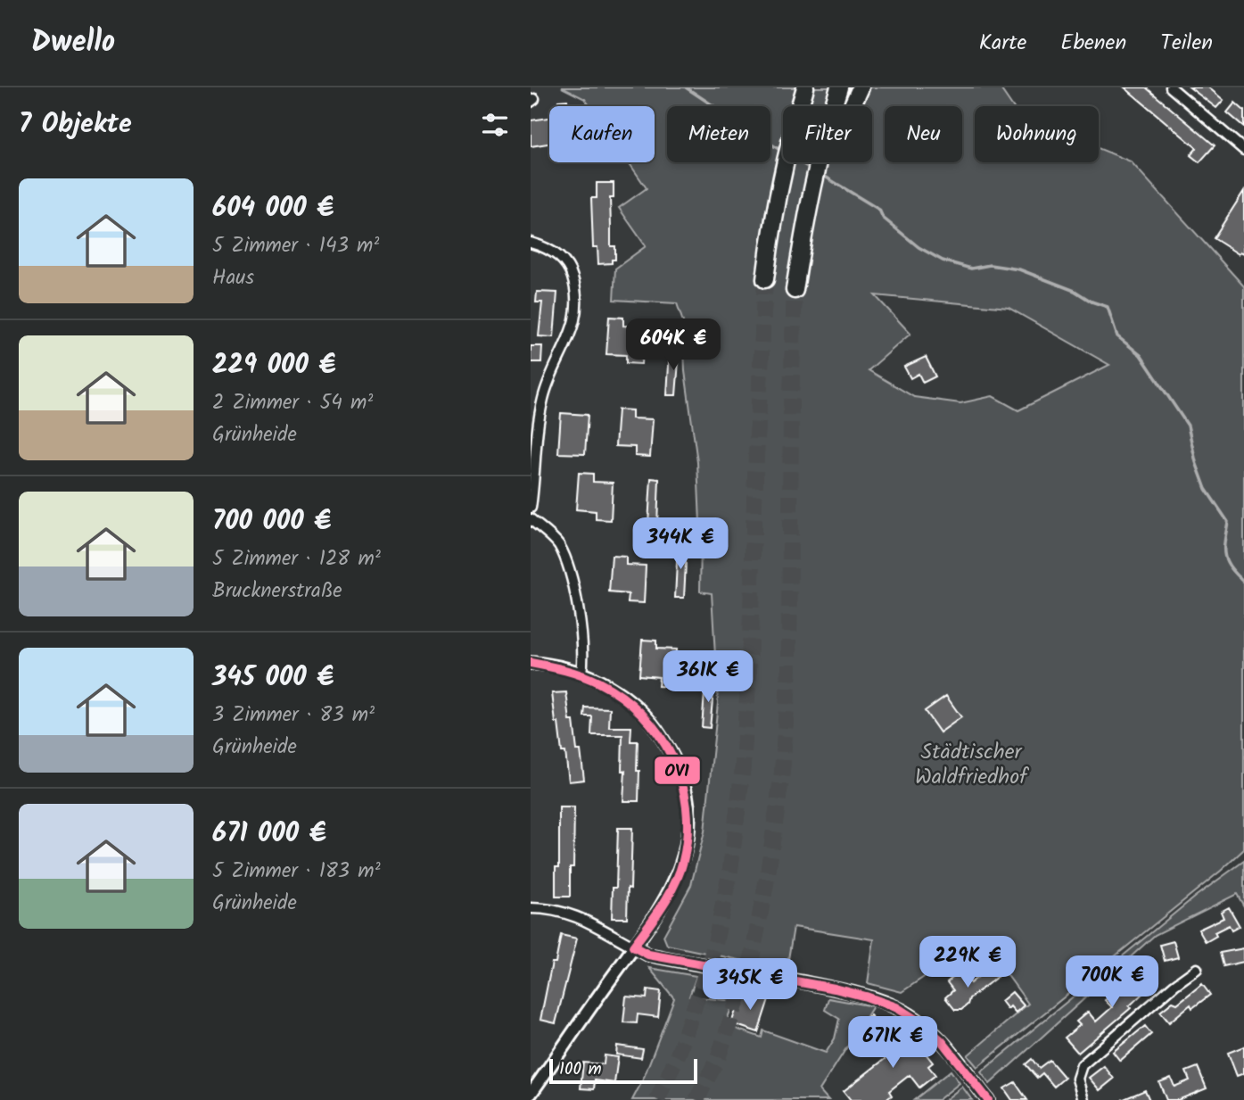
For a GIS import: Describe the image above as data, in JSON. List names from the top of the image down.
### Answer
{
  "parks": ["Städtischer Waldfriedhof"],
  "lines": ["transit line OV1"],
  "scale_bar": "100 m",
  "page": {
    "header": "Dwello",
    "nav": ["Karte", "Ebenen", "Teilen"],
    "heading": "7 Objekte",
    "chip": [
      "Kaufen",
      "Mieten",
      "Filter",
      "Neu",
      "Wohnung"
    ],
    "list": [
      {
        "name": "604 000 €",
        "note": "5 Zimmer · 143 m² · Haus"
      },
      {
        "name": "229 000 €",
        "note": "2 Zimmer · 54 m² · Grünheide"
      },
      {
        "name": "700 000 €",
        "note": "5 Zimmer · 128 m² · Brucknerstraße"
      },
      {
        "name": "345 000 €",
        "note": "3 Zimmer · 83 m² · Grünheide"
      },
      {
        "name": "671 000 €",
        "note": "5 Zimmer · 183 m² · Grünheide"
      }
    ],
    "price": [
      "604K €",
      "344K €",
      "361K €",
      "229K €",
      "700K €",
      "345K €",
      "671K €"
    ],
    "scale": "100 m"
  }
}
